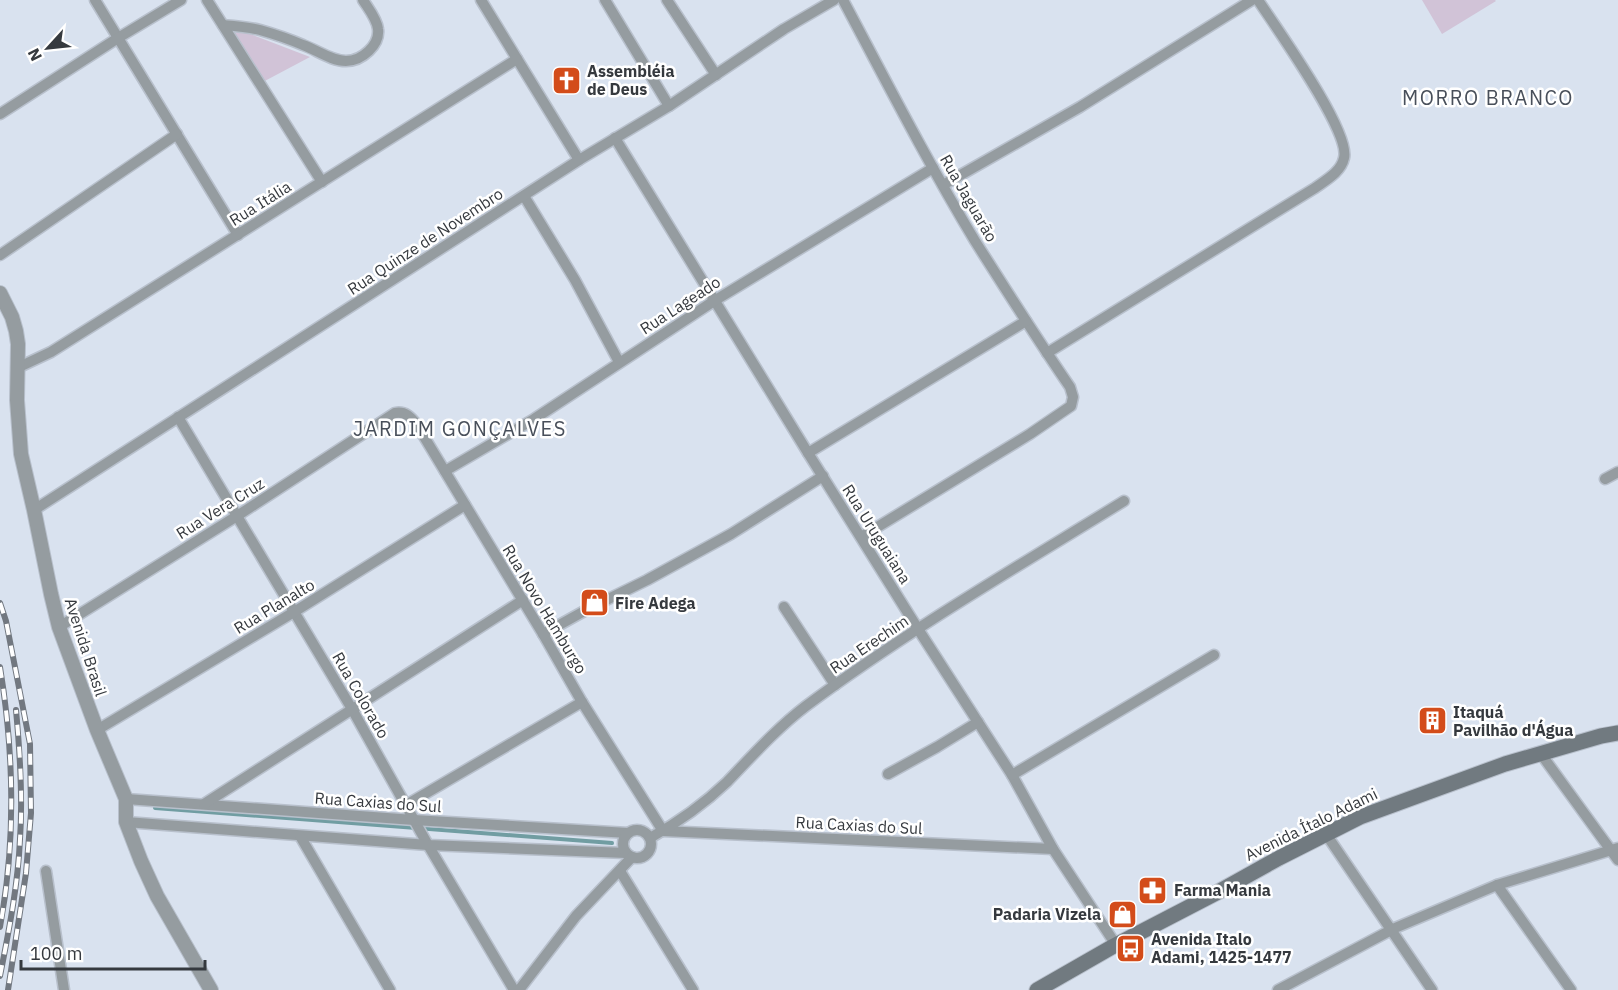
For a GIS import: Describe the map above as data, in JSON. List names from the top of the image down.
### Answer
{
  "streets": {
    "main road": ["Avenida Ítalo Adami"],
    "street": [
      "Rua Jaguarão",
      "Rua Itália",
      "Rua Quinze de Novembro",
      "Rua Lageado",
      "Rua Vera Cruz",
      "Rua Uruguaiana",
      "Rua Planalto",
      "Rua Novo Hamburgo",
      "Rua Erechim",
      "Avenida Brasil",
      "Rua Colorado",
      "Rua Caxias do Sul"
    ]
  },
  "crossings": [
    ["Rua Jaguarão", "Rua Lageado"],
    ["Rua Jaguarão", "Rua Uruguaiana"],
    ["Rua Itália", "Avenida Brasil"],
    ["Rua Quinze de Novembro", "Rua Uruguaiana"],
    ["Rua Quinze de Novembro", "Avenida Brasil"],
    ["Rua Quinze de Novembro", "Rua Colorado"],
    ["Rua Lageado", "Rua Uruguaiana"],
    ["Rua Lageado", "Rua Novo Hamburgo"],
    ["Rua Vera Cruz", "Rua Novo Hamburgo"],
    ["Rua Vera Cruz", "Avenida Brasil"],
    ["Rua Vera Cruz", "Rua Colorado"],
    ["Rua Uruguaiana", "Rua Erechim"],
    ["Rua Uruguaiana", "Rua Caxias do Sul"],
    ["Rua Uruguaiana", "Avenida Ítalo Adami"],
    ["Rua Planalto", "Rua Novo Hamburgo"],
    ["Rua Planalto", "Avenida Brasil"],
    ["Rua Planalto", "Rua Colorado"],
    ["Rua Novo Hamburgo", "Rua Erechim"],
    ["Rua Novo Hamburgo", "Rua Caxias do Sul"],
    ["Rua Erechim", "Rua Caxias do Sul"],
    ["Avenida Brasil", "Rua Caxias do Sul"],
    ["Rua Colorado", "Rua Caxias do Sul"]
  ],
  "districts": ["MORRO BRANCO", "JARDIM GONÇALVES"],
  "places": {
    "church": ["Assembléia de Deus"],
    "shop": ["Fire Adega", "Padaria Vizela"],
    "building": ["Itaquá Pavilhão d'Água"],
    "pharmacy": ["Farma Mania"],
    "bus stop": ["Avenida Italo Adami, 1425-1477"]
  },
  "scale_bar": "100 m",
  "north": "bottom left"
}
